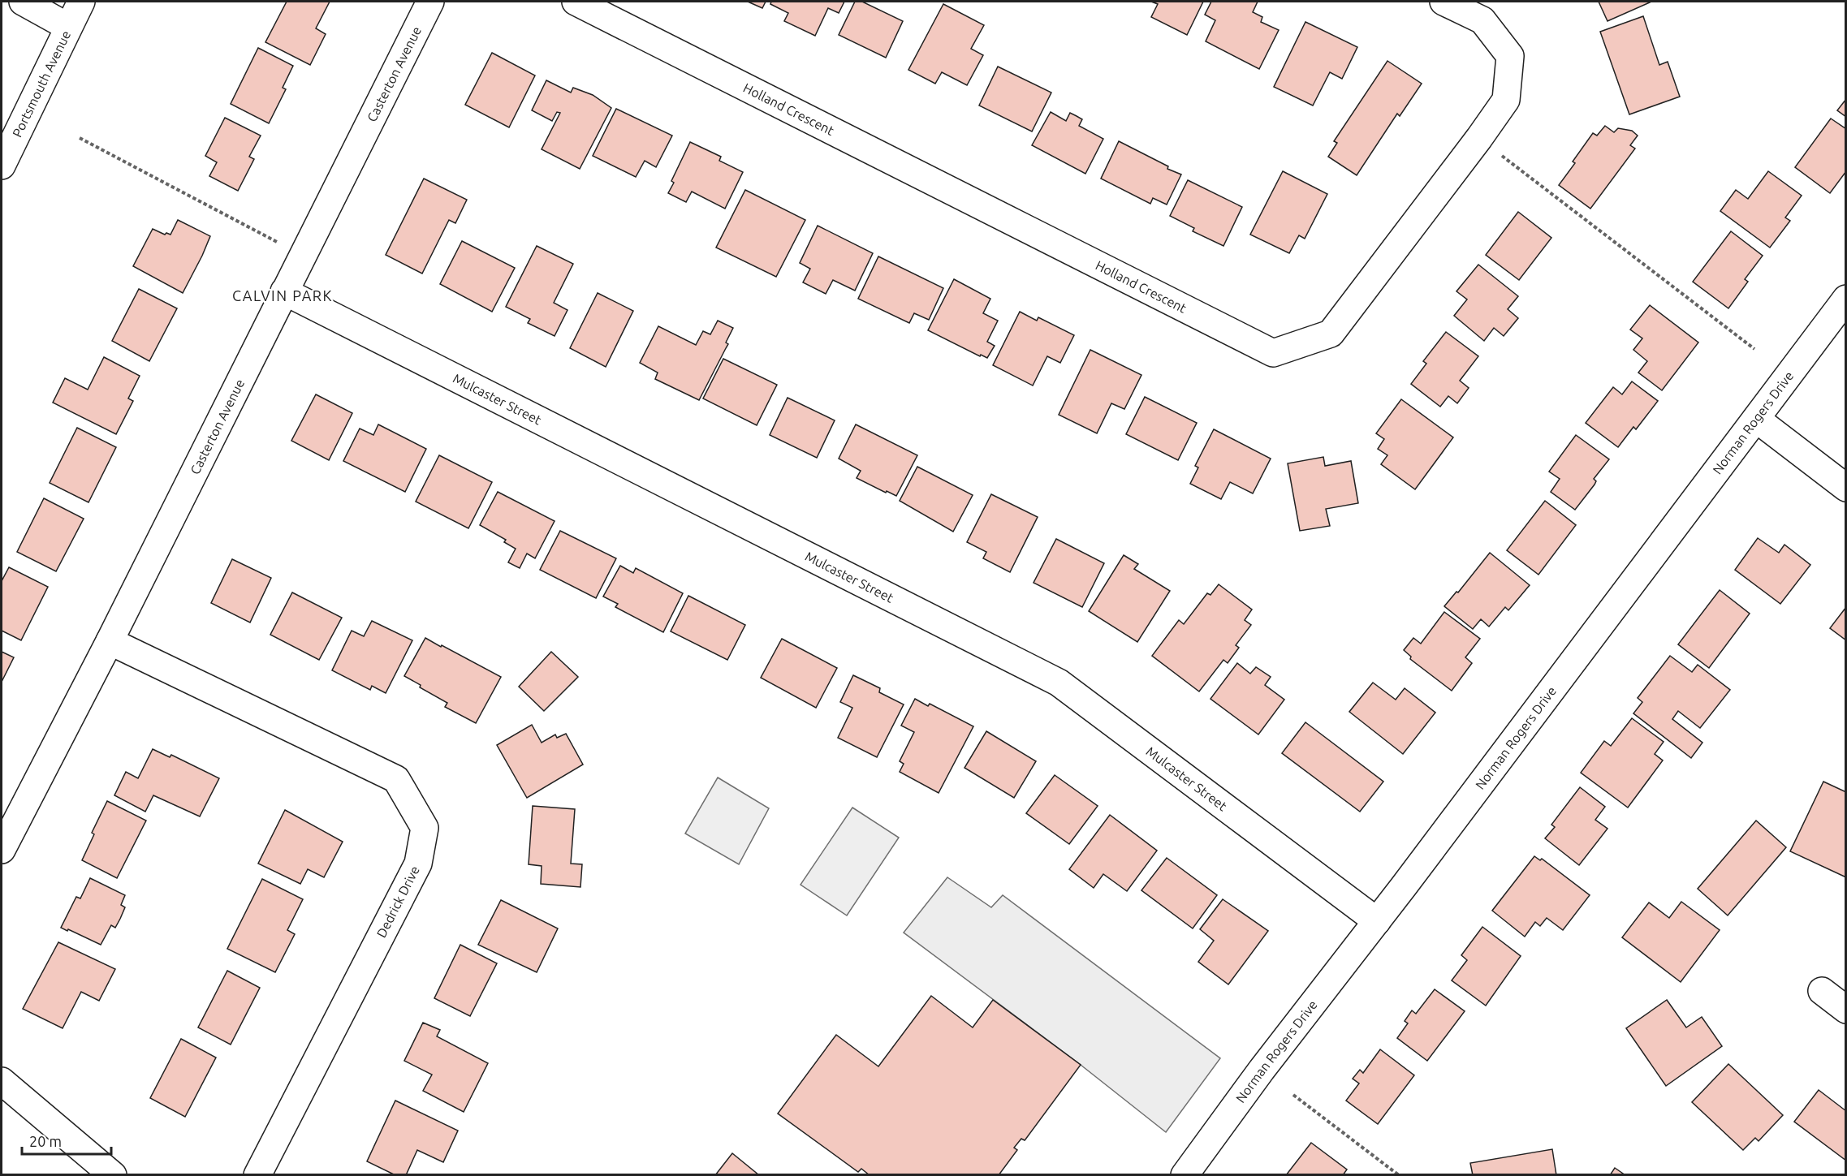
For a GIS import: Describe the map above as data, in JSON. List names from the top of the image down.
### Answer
{
  "streets": {
    "street": [
      "Casterton Avenue",
      "Portsmouth Avenue",
      "Holland Crescent",
      "Mulcaster Street",
      "Norman Rogers Drive",
      "Dedrick Drive"
    ]
  },
  "crossings": [
    ["Casterton Avenue", "Mulcaster Street"],
    ["Casterton Avenue", "Dedrick Drive"],
    ["Mulcaster Street", "Norman Rogers Drive"]
  ],
  "districts": ["CALVIN PARK"],
  "scale_bar": "20 m"
}
